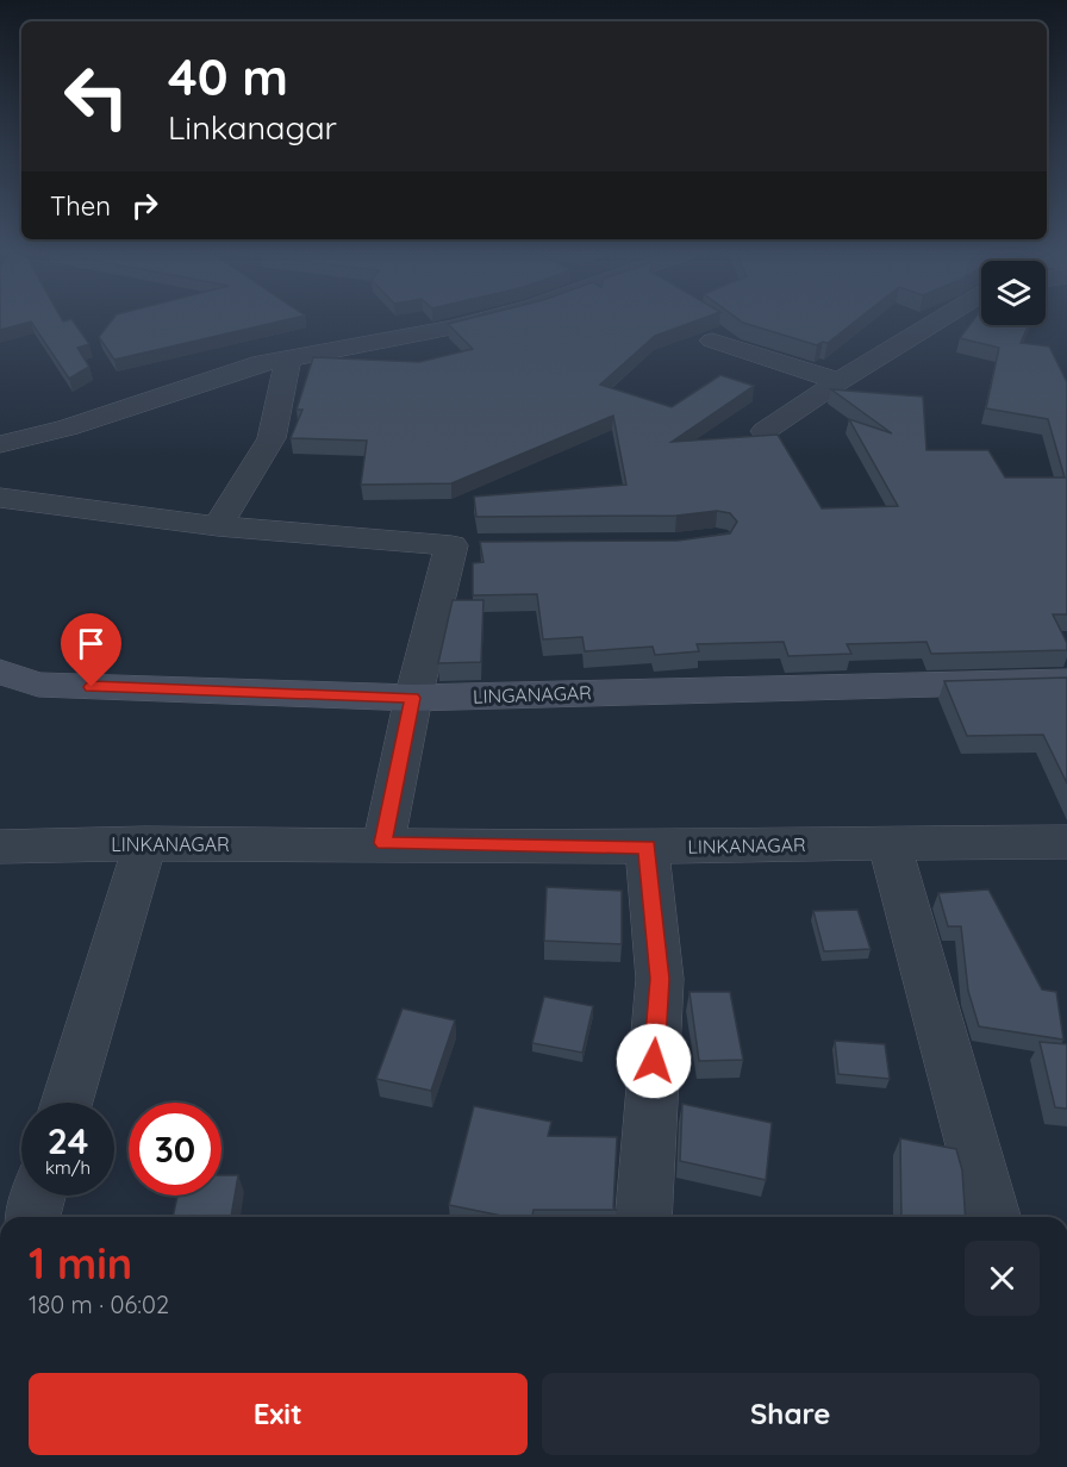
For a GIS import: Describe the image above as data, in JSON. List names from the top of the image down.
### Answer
{
  "streets": {
    "street": ["LINGANAGAR", "LINKANAGAR"]
  },
  "page": {
    "turn": ["40 m", "Linkanagar"],
    "then": "Then",
    "speed": "24 km/h",
    "limit": "30",
    "heading": ["1 min", "180 m · 06:02"],
    "buttons": ["Exit", "Share"]
  }
}
